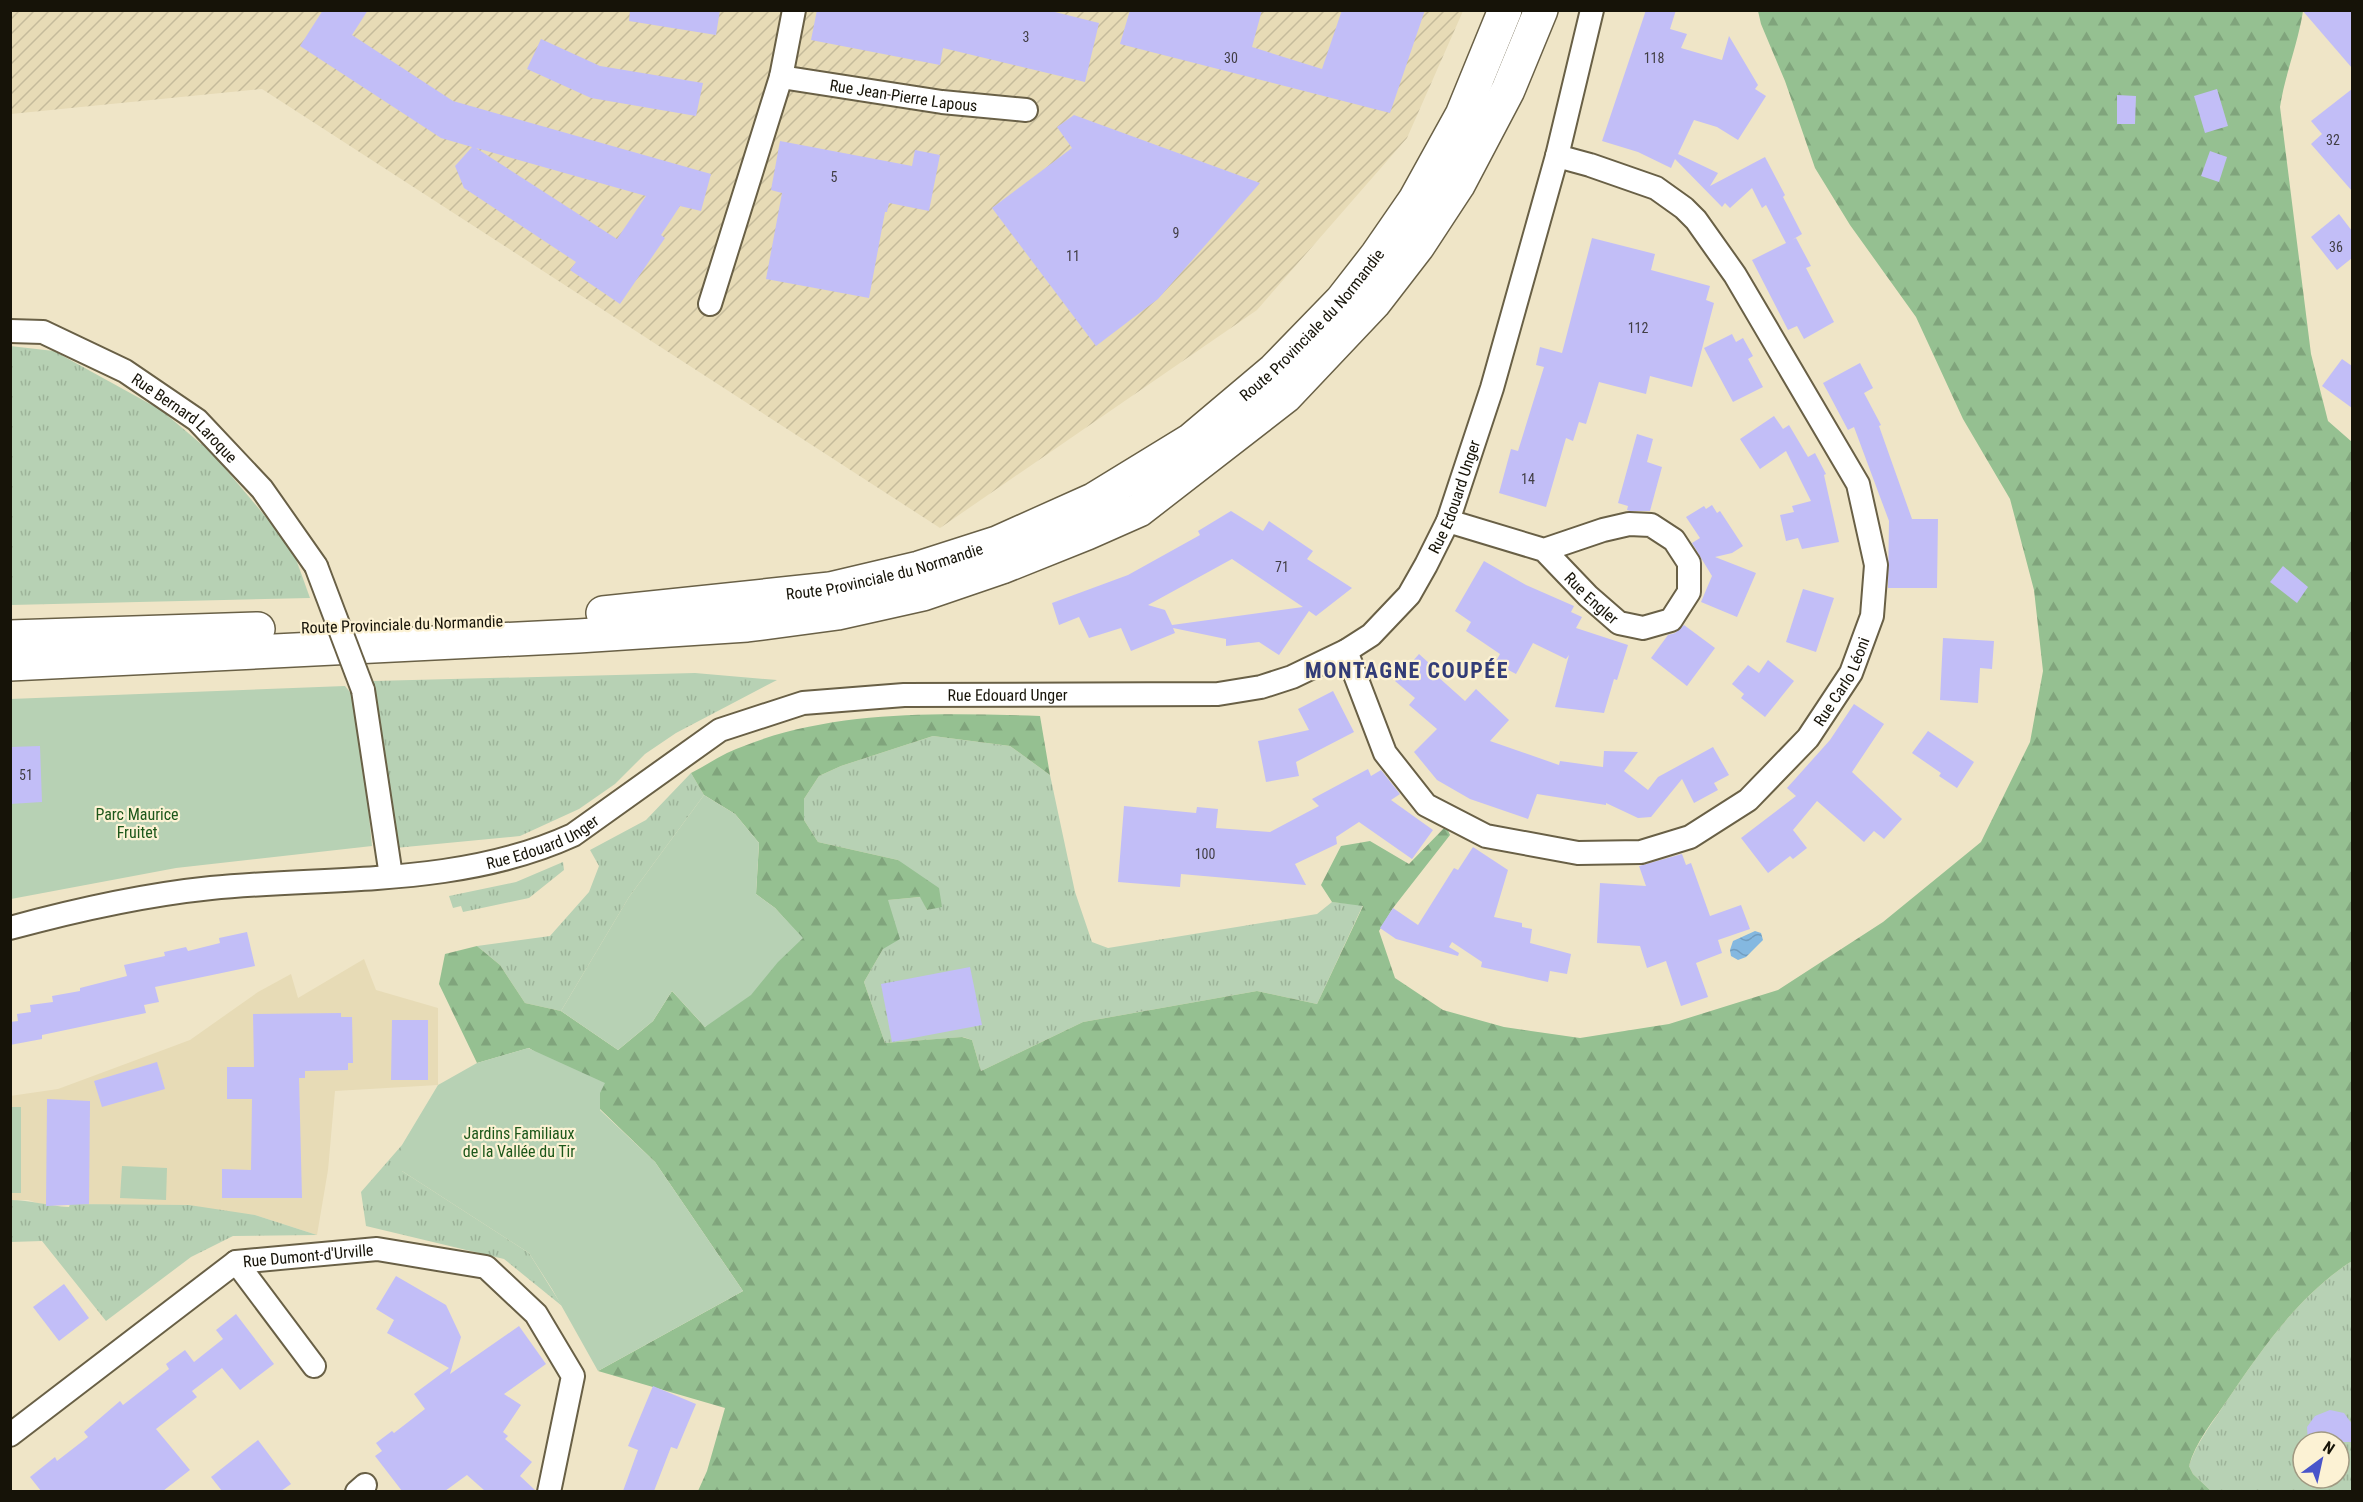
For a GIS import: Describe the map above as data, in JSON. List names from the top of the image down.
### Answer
{
  "streets": {
    "highway": ["Route Provinciale du Normandie"],
    "street": [
      "Rue Jean-Pierre Lapous",
      "Rue Bernard Laroque",
      "Rue Edouard Unger",
      "Rue Engler",
      "Rue Carlo Léoni",
      "Rue Dumont-d'Urville"
    ]
  },
  "crossings": [
    ["Rue Bernard Laroque", "Rue Edouard Unger"],
    ["Rue Edouard Unger", "Rue Engler"],
    ["Rue Edouard Unger", "Rue Carlo Léoni"]
  ],
  "districts": ["MONTAGNE COUPÉE"],
  "parks": ["Parc Maurice Fruitet", "Jardins Familiaux de la Vallée du Tir"],
  "house_numbers": [
    "3",
    "30",
    "118",
    "32",
    "5",
    "9",
    "36",
    "11",
    "112",
    "14",
    "71",
    "51",
    "100"
  ],
  "north": "top right"
}
